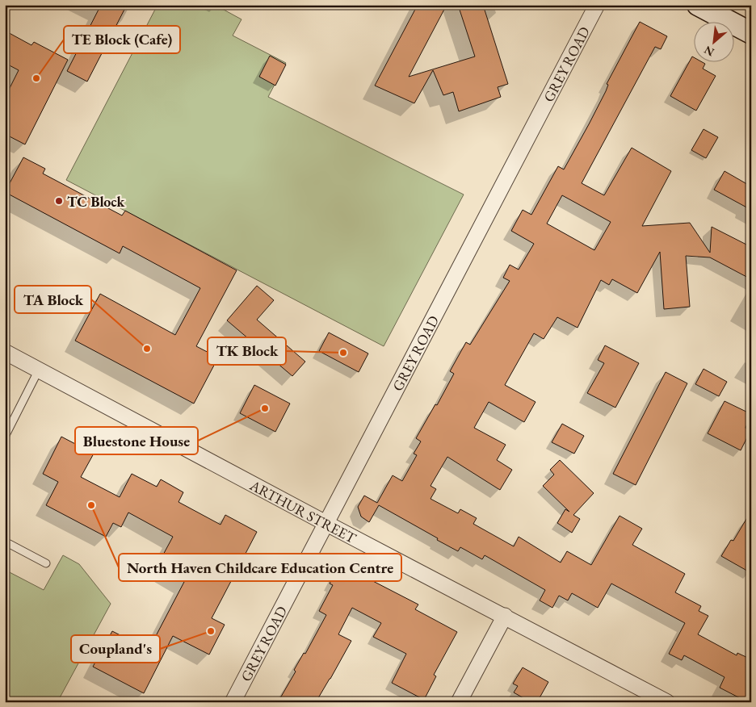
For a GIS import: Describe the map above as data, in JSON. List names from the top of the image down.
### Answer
{
  "streets": {
    "street": ["GREY ROAD", "ARTHUR STREET"]
  },
  "crossings": [
    ["GREY ROAD", "ARTHUR STREET"]
  ],
  "places": [
    "TE Block (Cafe)",
    "TC Block",
    "TA Block",
    "TK Block",
    "Bluestone House",
    "North Haven Childcare Education Centre",
    "Coupland's"
  ],
  "north": "bottom left"
}
